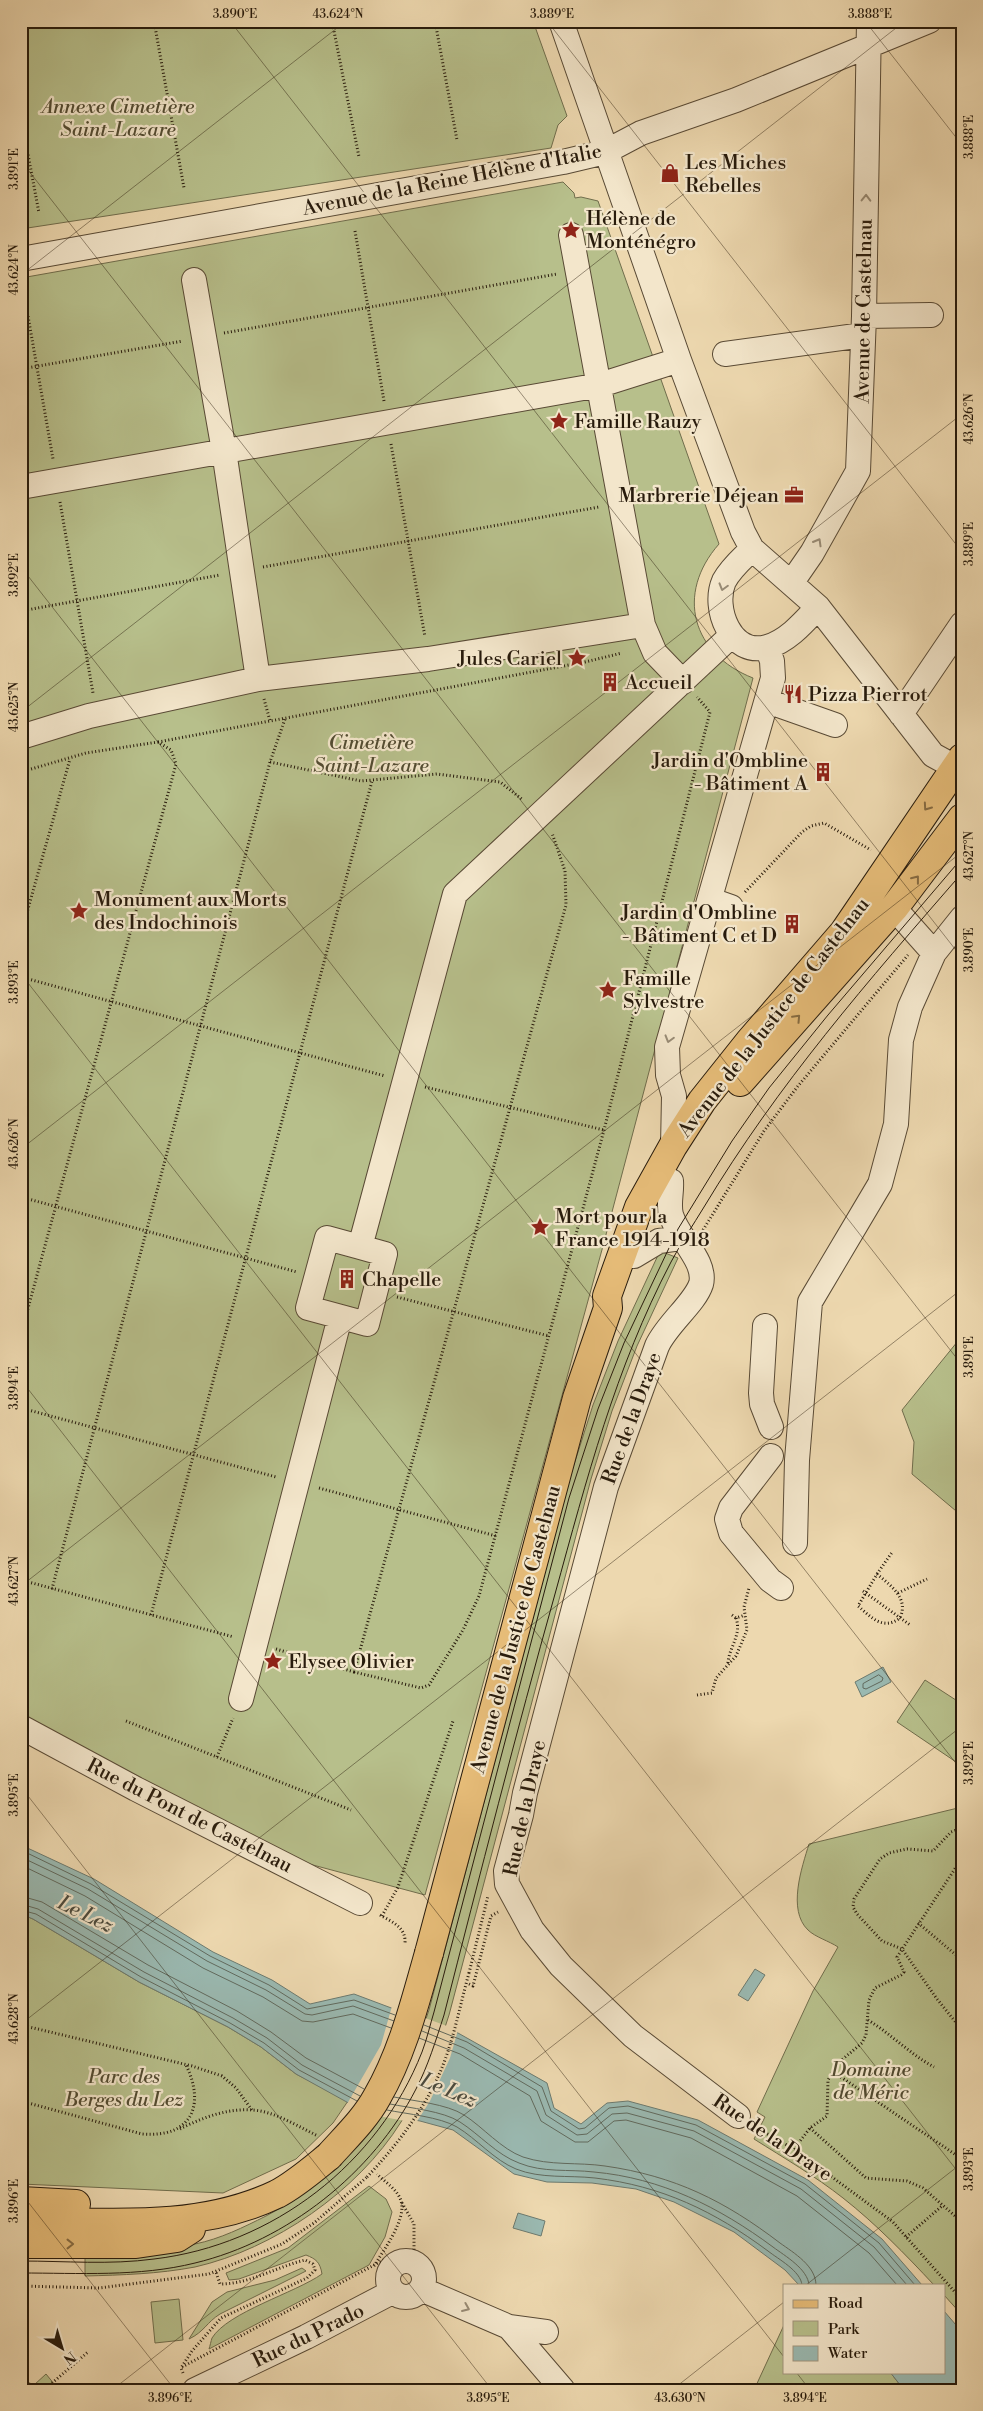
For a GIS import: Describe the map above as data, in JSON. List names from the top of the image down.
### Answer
{
  "streets": {
    "main road": ["Avenue de la Justice de Castelnau"],
    "street": [
      "Avenue de la Reine Hélène d'Italie",
      "Avenue de Castelnau",
      "Rue de la Draye",
      "Rue du Pont de Castelnau",
      "Rue du Prado"
    ]
  },
  "crossings": [
    ["Avenue de la Reine Hélène d'Italie", "Avenue de Castelnau"],
    ["Avenue de la Justice de Castelnau", "Rue de la Draye"]
  ],
  "one_way": ["Avenue de Castelnau"],
  "water": ["Le Lez"],
  "parks": [
    "Annexe Cimetière Saint-Lazare",
    "Cimetière Saint-Lazare",
    "Domaine de Méric",
    "Parc des Berges du Lez"
  ],
  "places": {
    "shop": ["Les Miches Rebelles"],
    "place": [
      "Hélène de Monténégro",
      "Famille Rauzy",
      "Jules Cariel",
      "Monument aux Morts des Indochinois",
      "Famille Sylvestre",
      "Mort pour la France 1914-1918",
      "Elysee Olivier"
    ],
    "office": ["Marbrerie Déjean"],
    "building": [
      "Accueil",
      "Jardin d'Ombline - Bâtiment A",
      "Jardin d'Ombline - Bâtiment C et D",
      "Chapelle"
    ],
    "restaurant": ["Pizza Pierrot"]
  },
  "legend": ["Road", "Park", "Water"],
  "north": "bottom right",
  "coordinates": [
    "3.890°E",
    "43.624°N",
    "3.889°E",
    "3.888°E",
    "3.891°E",
    "43.626°N",
    "3.892°E",
    "43.625°N",
    "43.627°N",
    "3.893°E",
    "3.894°E",
    "3.895°E",
    "43.628°N",
    "3.896°E",
    "43.630°N"
  ]
}
